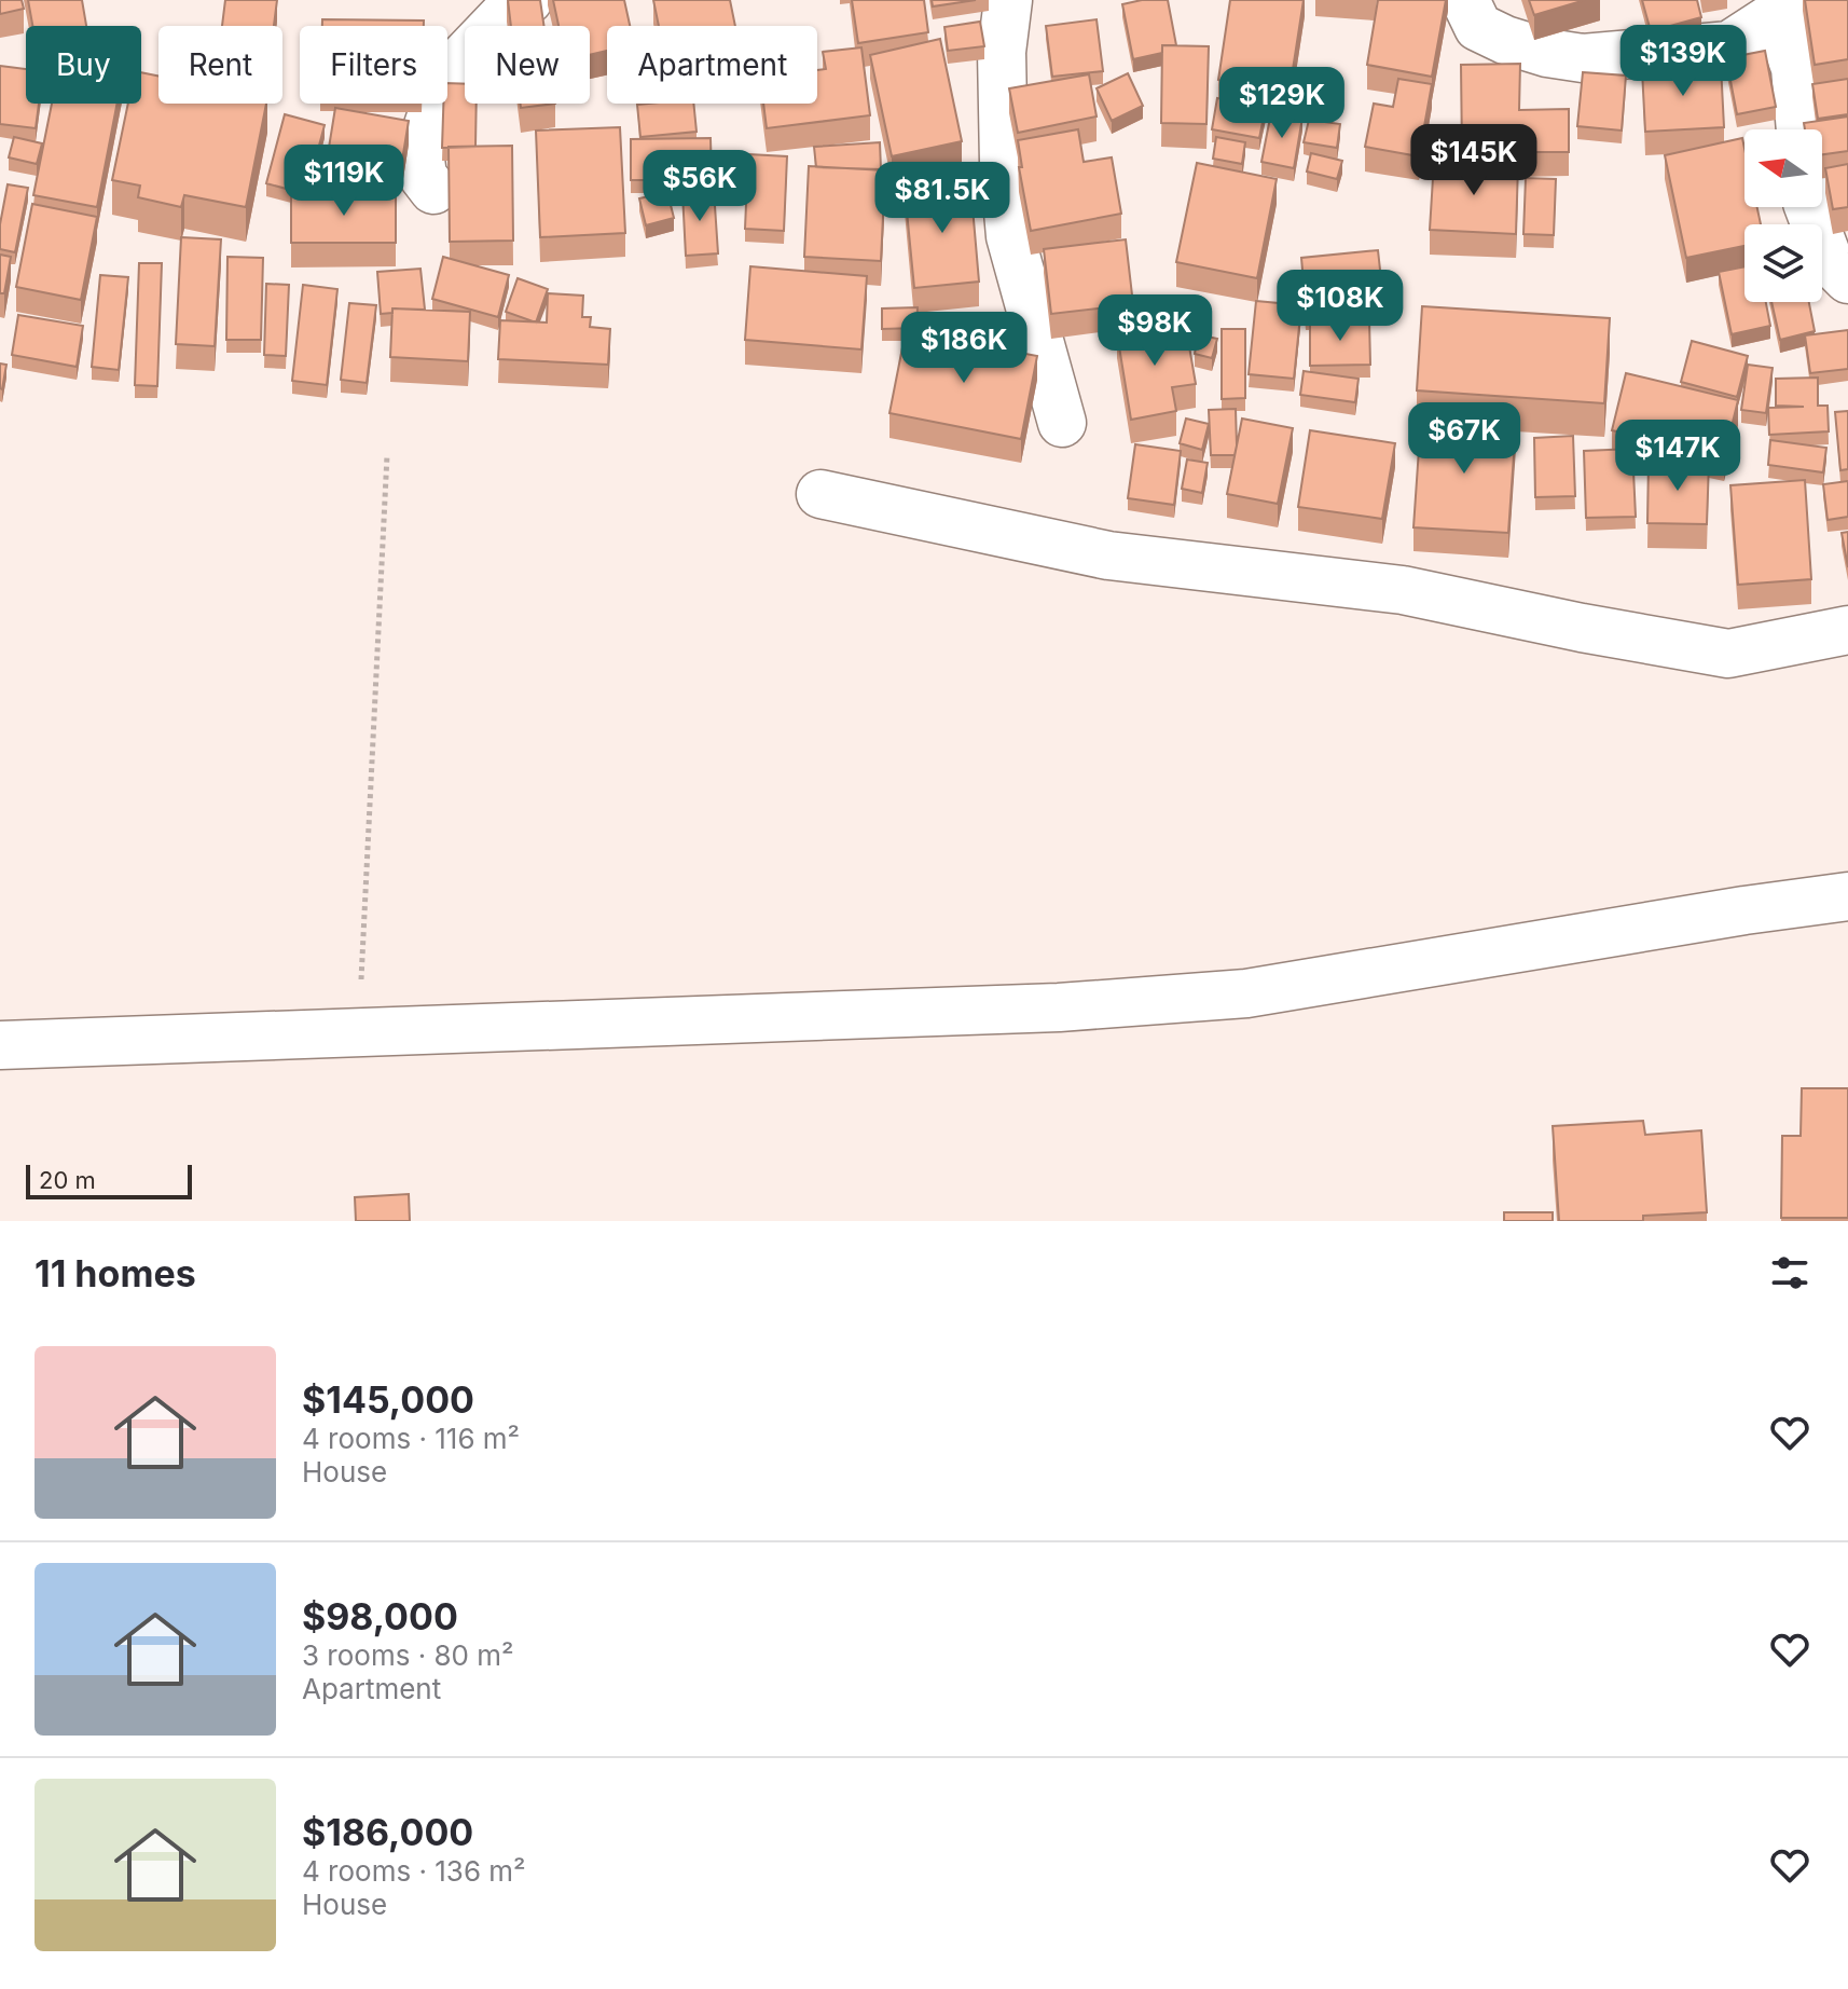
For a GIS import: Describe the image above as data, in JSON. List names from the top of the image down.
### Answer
{
  "scale_bar": "20 m",
  "north": "left",
  "page": {
    "price": [
      "$139K",
      "$129K",
      "$145K",
      "$119K",
      "$56K",
      "$81.5K",
      "$108K",
      "$98K",
      "$186K",
      "$67K",
      "$147K"
    ],
    "chip": [
      "Buy",
      "Rent",
      "Filters",
      "New",
      "Apartment"
    ],
    "scale": "20 m",
    "heading": "11 homes",
    "list": [
      {
        "name": "$145,000",
        "note": "4 rooms · 116 m² · House"
      },
      {
        "name": "$98,000",
        "note": "3 rooms · 80 m² · Apartment"
      },
      {
        "name": "$186,000",
        "note": "4 rooms · 136 m² · House"
      }
    ]
  }
}
